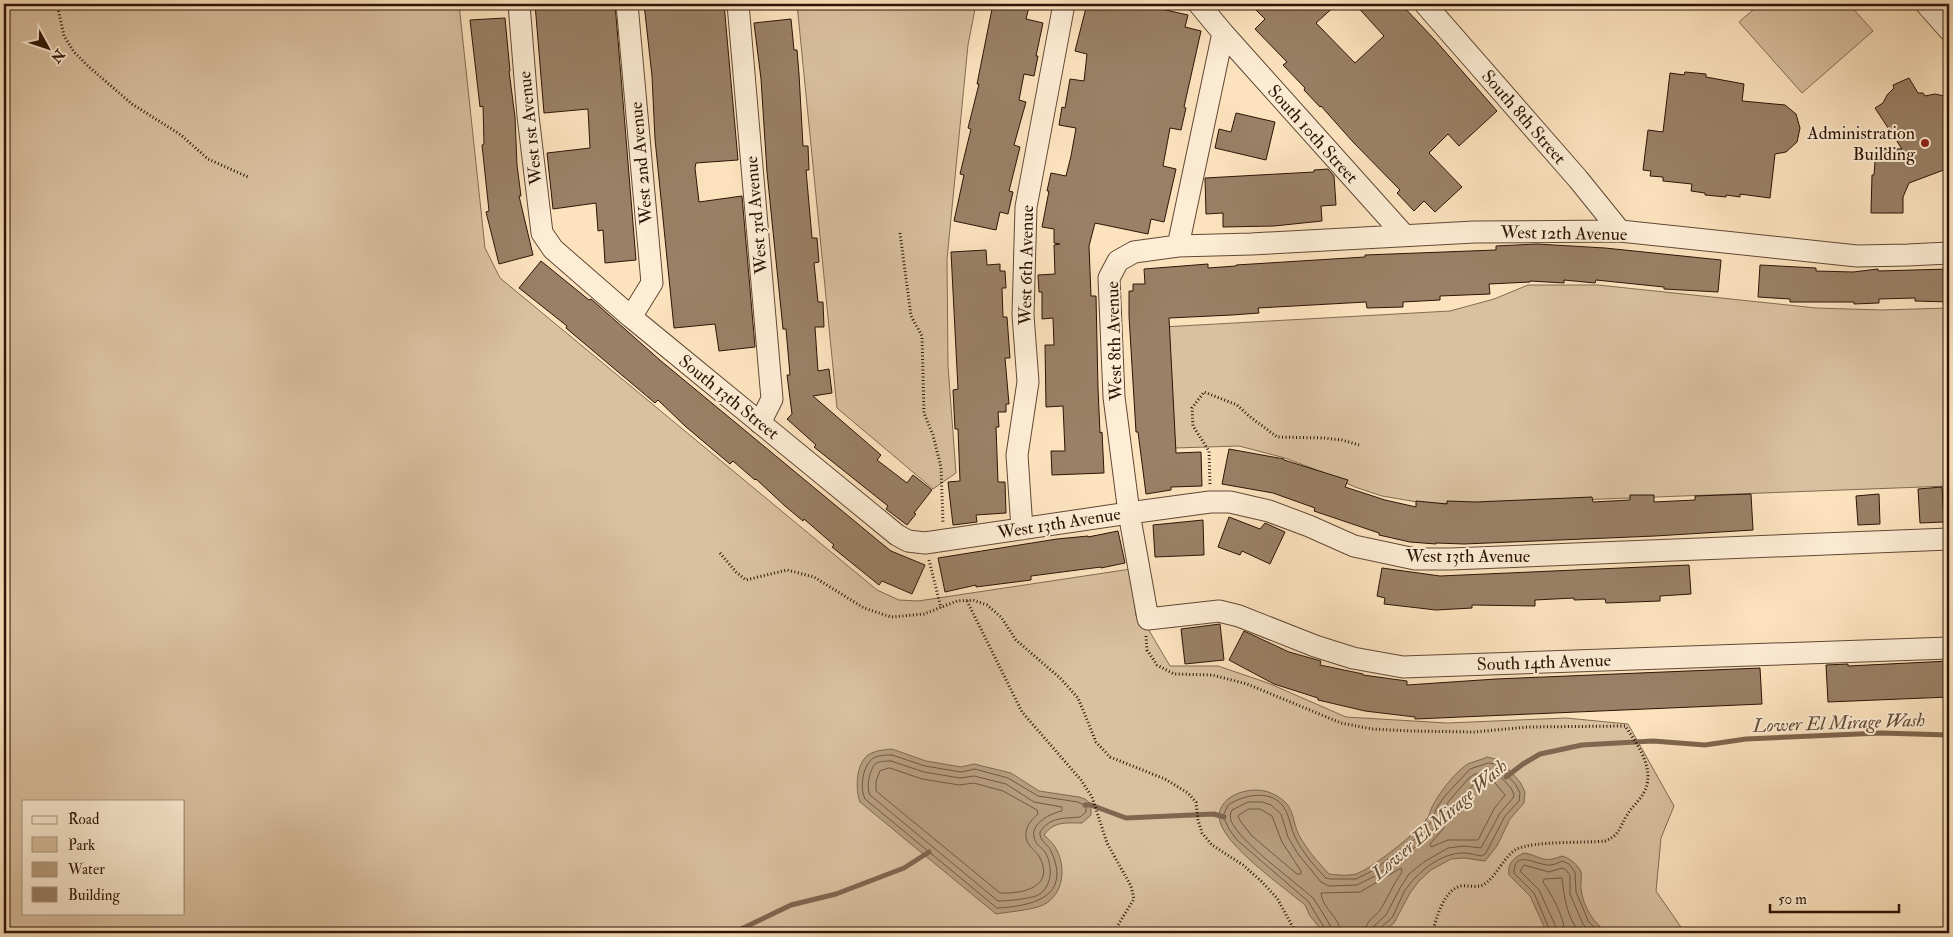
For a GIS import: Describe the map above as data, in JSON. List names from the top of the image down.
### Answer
{
  "streets": {
    "street": [
      "South 8th Street",
      "West 1st Avenue",
      "South 10th Street",
      "West 2nd Avenue",
      "West 3rd Avenue",
      "West 12th Avenue",
      "West 6th Avenue",
      "West 8th Avenue",
      "South 13th Street",
      "West 13th Avenue",
      "South 14th Avenue"
    ]
  },
  "crossings": [
    ["South 8th Street", "West 12th Avenue"],
    ["West 1st Avenue", "South 13th Street"],
    ["South 10th Street", "West 12th Avenue"],
    ["West 2nd Avenue", "South 13th Street"],
    ["West 3rd Avenue", "South 13th Street"],
    ["West 12th Avenue", "West 8th Avenue"],
    ["West 6th Avenue", "West 13th Avenue"],
    ["West 8th Avenue", "West 13th Avenue"],
    ["West 8th Avenue", "South 14th Avenue"],
    ["South 13th Street", "West 13th Avenue"]
  ],
  "water": ["Lower El Mirage Wash"],
  "places": ["Administration Building"],
  "legend": [
    "Road",
    "Park",
    "Water",
    "Building"
  ],
  "scale_bar": "50 m",
  "north": "bottom right"
}
